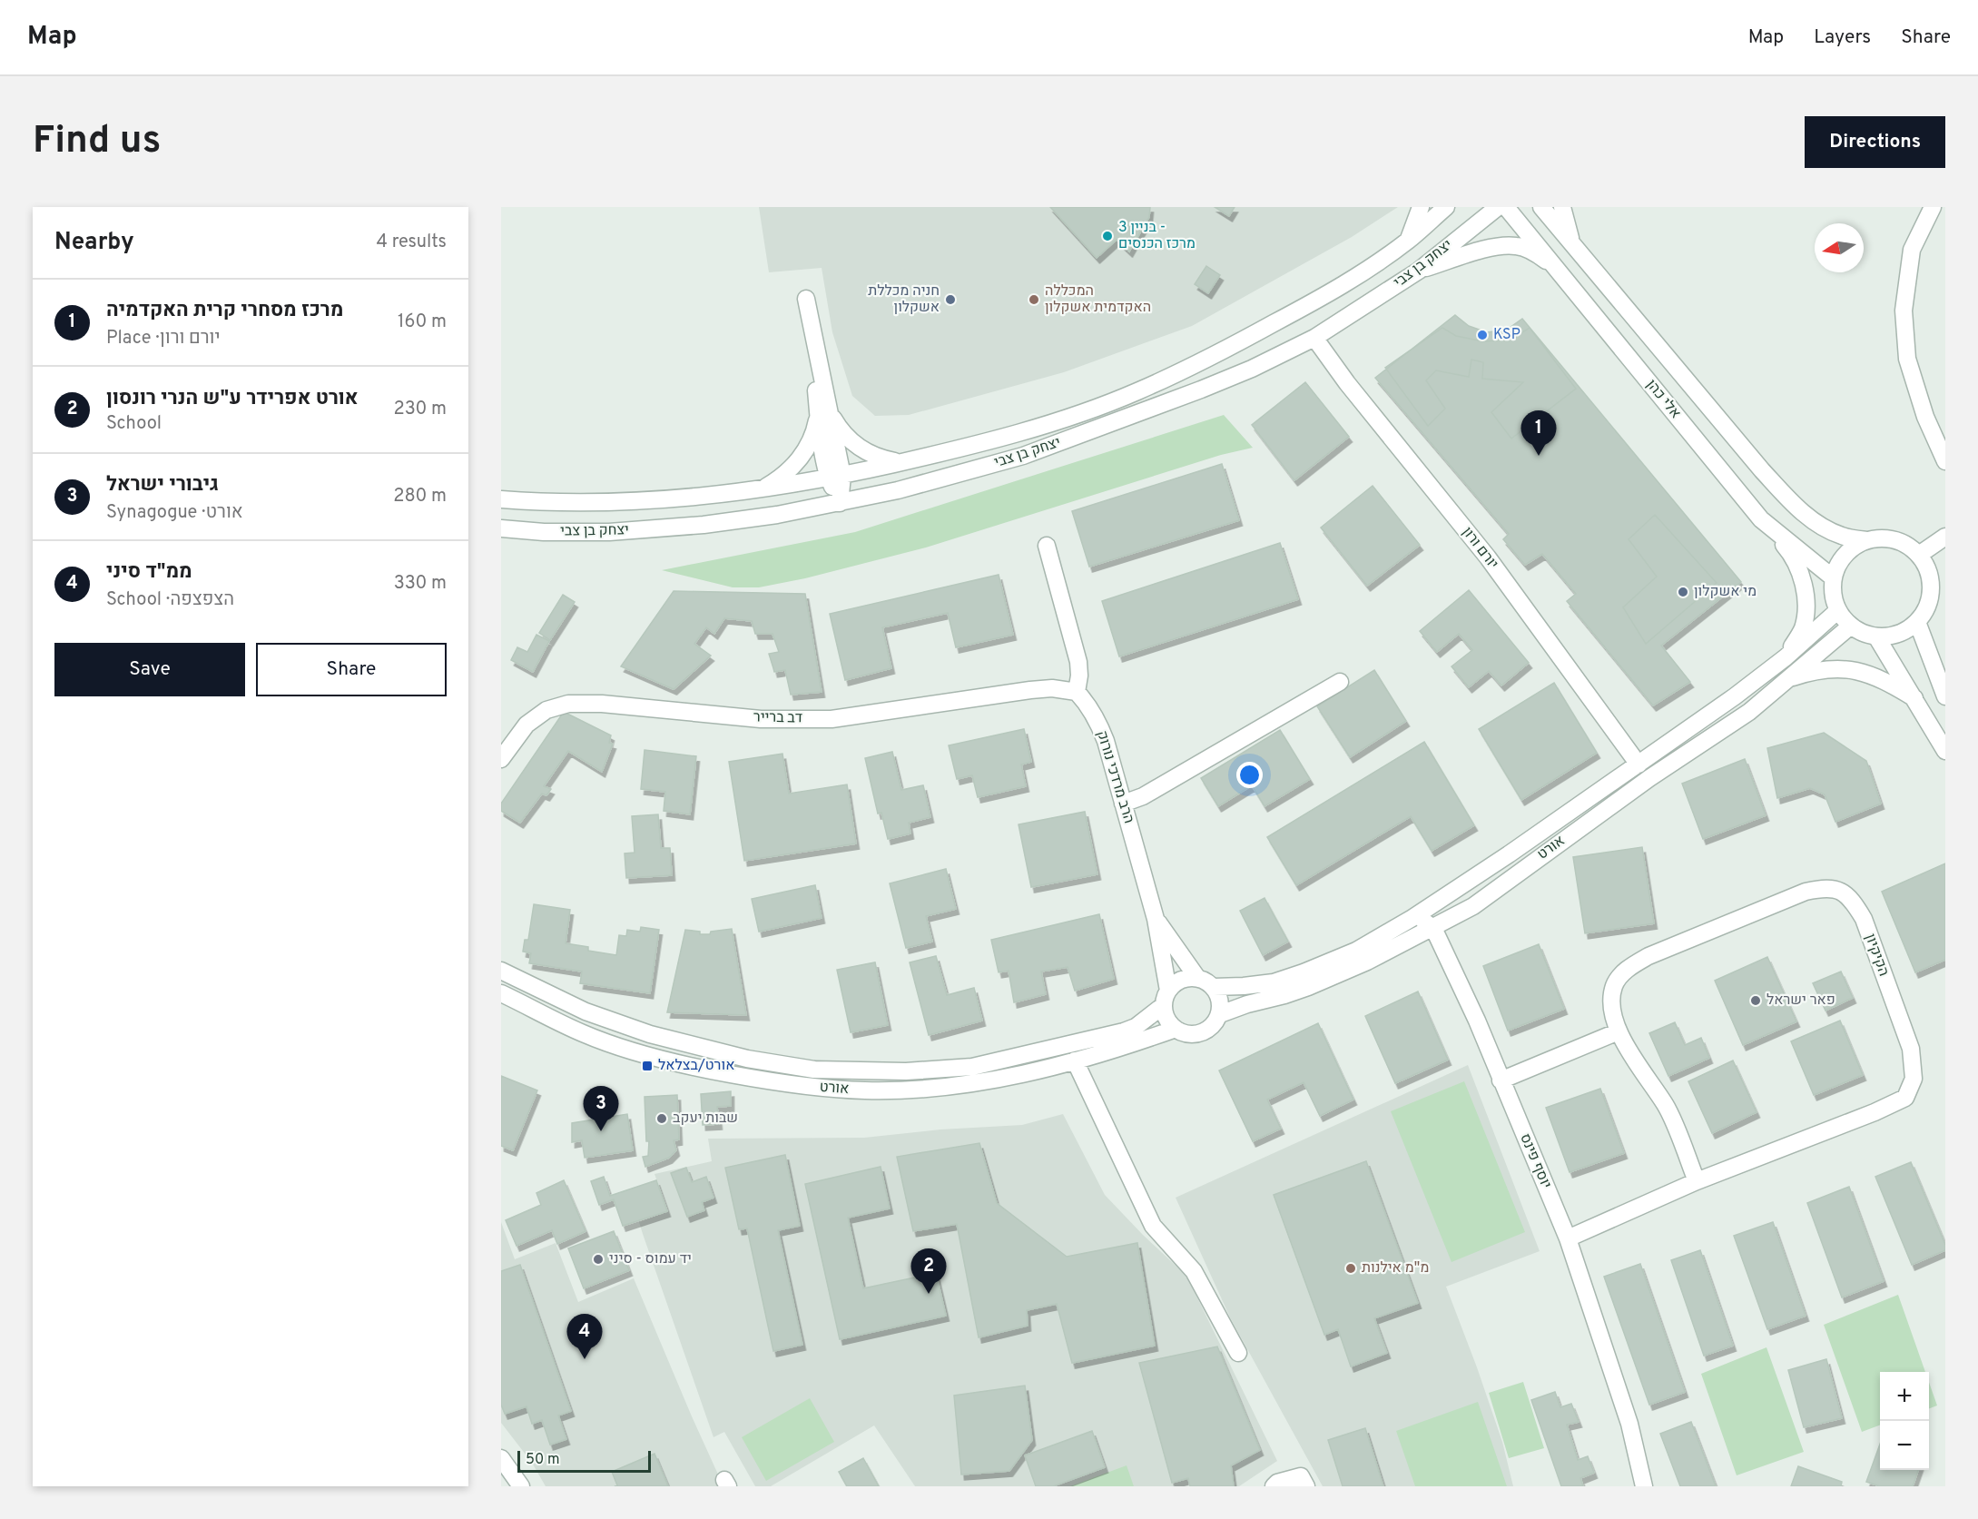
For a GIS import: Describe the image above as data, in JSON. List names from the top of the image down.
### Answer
{
  "streets": {
    "street": [
      "יצחק בן צבי",
      "אלי כהן",
      "יורם ורון",
      "דב ברייר",
      "הרב מרדכי נורוק",
      "אורט",
      "הקיקיון",
      "יוסף פינס"
    ]
  },
  "crossings": [
    ["יצחק בן צבי", "יורם ורון"],
    ["אלי כהן", "אורט"],
    ["יורם ורון", "אורט"],
    ["דב ברייר", "הרב מרדכי נורוק"],
    ["הרב מרדכי נורוק", "אורט"],
    ["אורט", "יוסף פינס"],
    ["הקיקיון", "יוסף פינס"]
  ],
  "places": {
    "other": [
      "בניין 3 - מרכז הכנסים",
      "חניה מכללת אשקלון",
      "המכללה האקדמית אשקלון",
      "KSP",
      "מי אשקלון",
      "פאר ישראל",
      "שבות יעקב",
      "יד עמוס - סיני",
      "מ\"מ אילנות"
    ],
    "transit": ["אורט/בצלאל"]
  },
  "scale_bar": "50 m",
  "north": "left",
  "page": {
    "header": "Map",
    "nav": ["Map", "Layers", "Share"],
    "buttons": [
      "Directions",
      ["Save", "Share"]
    ],
    "title": "Find us",
    "heading": ["Nearby", "4 results"],
    "list": [
      {
        "mark": "1",
        "name": "מרכז מסחרי קרית האקדמיה",
        "note": "Place · יורם ורון",
        "value": "160 m"
      },
      {
        "mark": "2",
        "name": "אורט אפרידר ע\"ש הנרי רונסון",
        "note": "School",
        "value": "230 m"
      },
      {
        "mark": "3",
        "name": "גיבורי ישראל",
        "note": "Synagogue · אורט",
        "value": "280 m"
      },
      {
        "mark": "4",
        "name": "ממ\"ד סיני",
        "note": "School · הצפצפה",
        "value": "330 m"
      }
    ],
    "pins": [
      "1",
      "3",
      "2",
      "4"
    ],
    "map_buttons": ["+", "−"],
    "scale": "50 m"
  }
}
